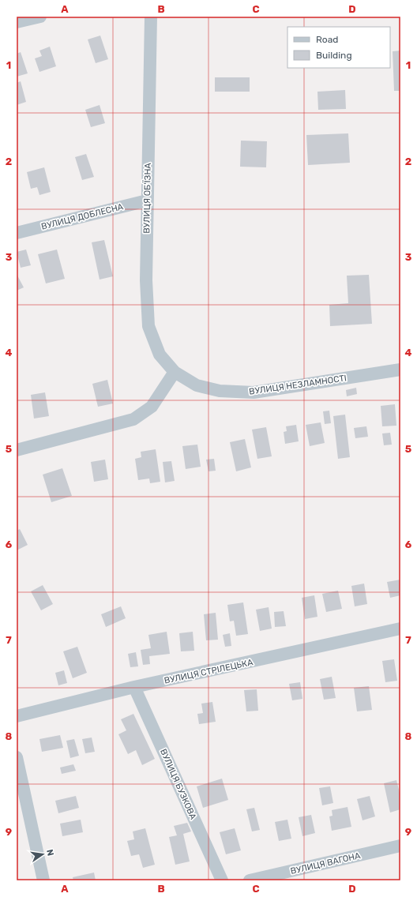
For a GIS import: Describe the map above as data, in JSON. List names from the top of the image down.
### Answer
{
  "streets": {
    "street": [
      "ВУЛИЦЯ ОБ'ЇЗНА",
      "ВУЛИЦЯ ДОБЛЕСНА",
      "ВУЛИЦЯ НЕЗЛАМНОСТІ",
      "ВУЛИЦЯ СТРІЛЕЦЬКА",
      "ВУЛИЦЯ БУЗКОВА",
      "ВУЛИЦЯ ВАГОНА"
    ]
  },
  "crossings": [
    ["ВУЛИЦЯ ОБ'ЇЗНА", "ВУЛИЦЯ ДОБЛЕСНА"],
    ["ВУЛИЦЯ ОБ'ЇЗНА", "ВУЛИЦЯ НЕЗЛАМНОСТІ"],
    ["ВУЛИЦЯ СТРІЛЕЦЬКА", "ВУЛИЦЯ БУЗКОВА"]
  ],
  "legend": ["Road", "Building"],
  "north": "right",
  "grid": {
    "columns": [
      "A",
      "B",
      "C",
      "D"
    ],
    "rows": [
      "1",
      "2",
      "3",
      "4",
      "5",
      "6",
      "7",
      "8",
      "9"
    ]
  }
}
